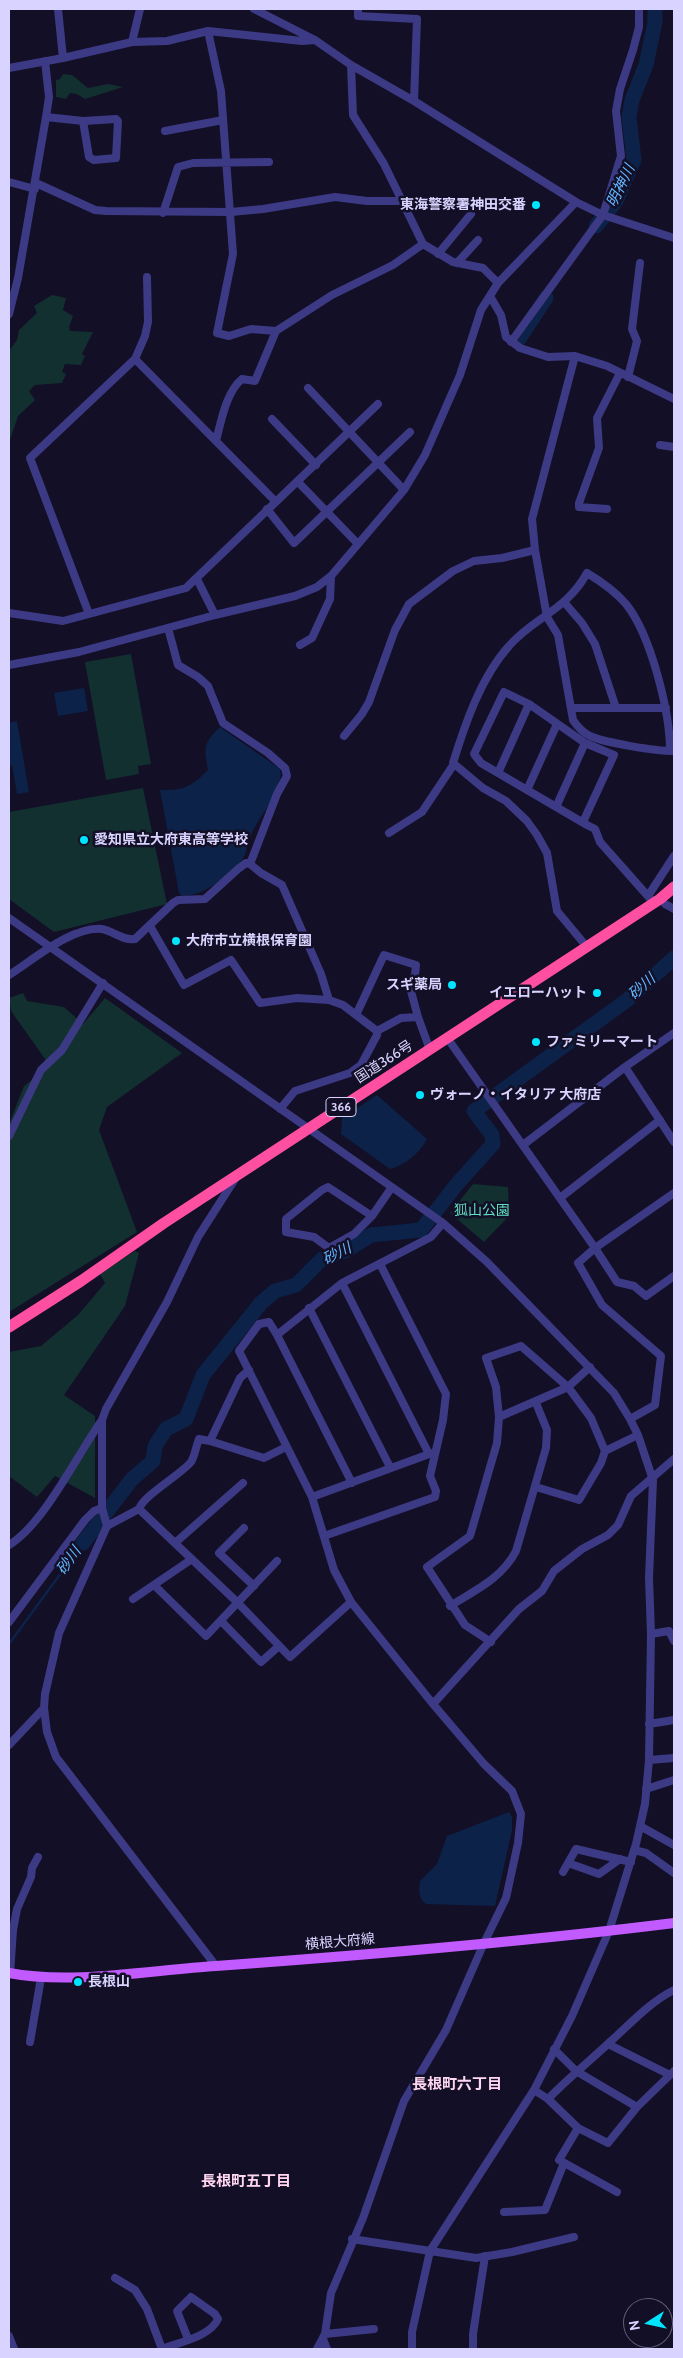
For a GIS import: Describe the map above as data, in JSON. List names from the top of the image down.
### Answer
{
  "streets": {
    "highway": ["国道366号", "366"],
    "main road": ["横根大府線"]
  },
  "districts": ["長根町六丁目", "長根町五丁目"],
  "water": ["明神川", "砂川"],
  "parks": ["狐山公園"],
  "places": [
    "東海警察署神田交番",
    "愛知県立大府東高等学校",
    "大府市立横根保育園",
    "スギ薬局",
    "イエローハット",
    "ファミリーマート",
    "ヴォーノ・イタリア 大府店",
    "長根山"
  ],
  "north": "left"
}
